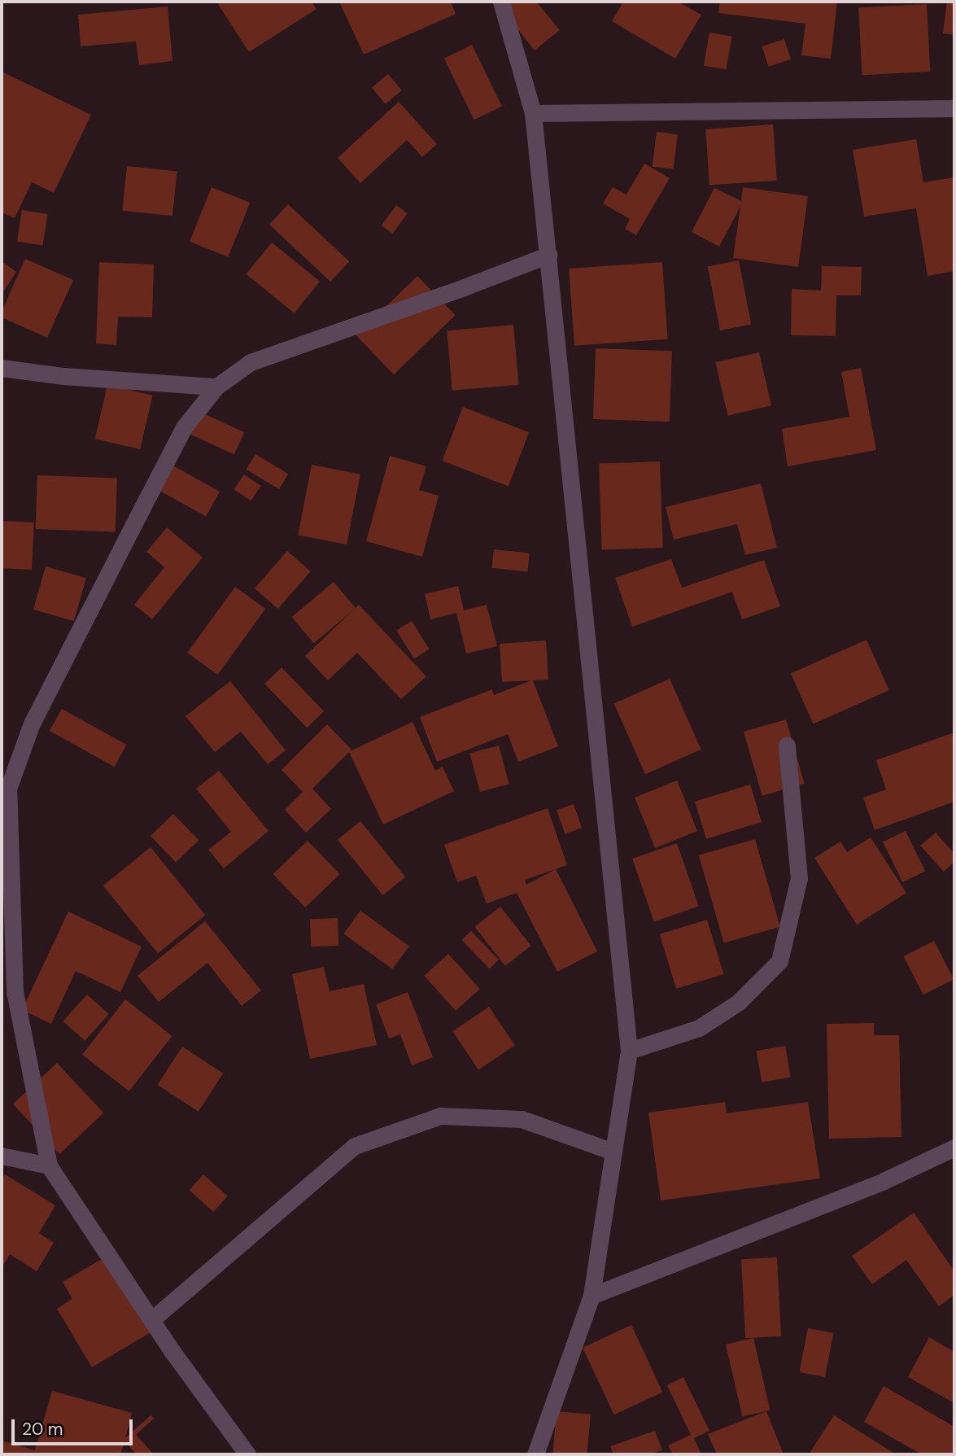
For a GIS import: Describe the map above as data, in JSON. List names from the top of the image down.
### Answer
{
  "scale_bar": "20 m"
}
